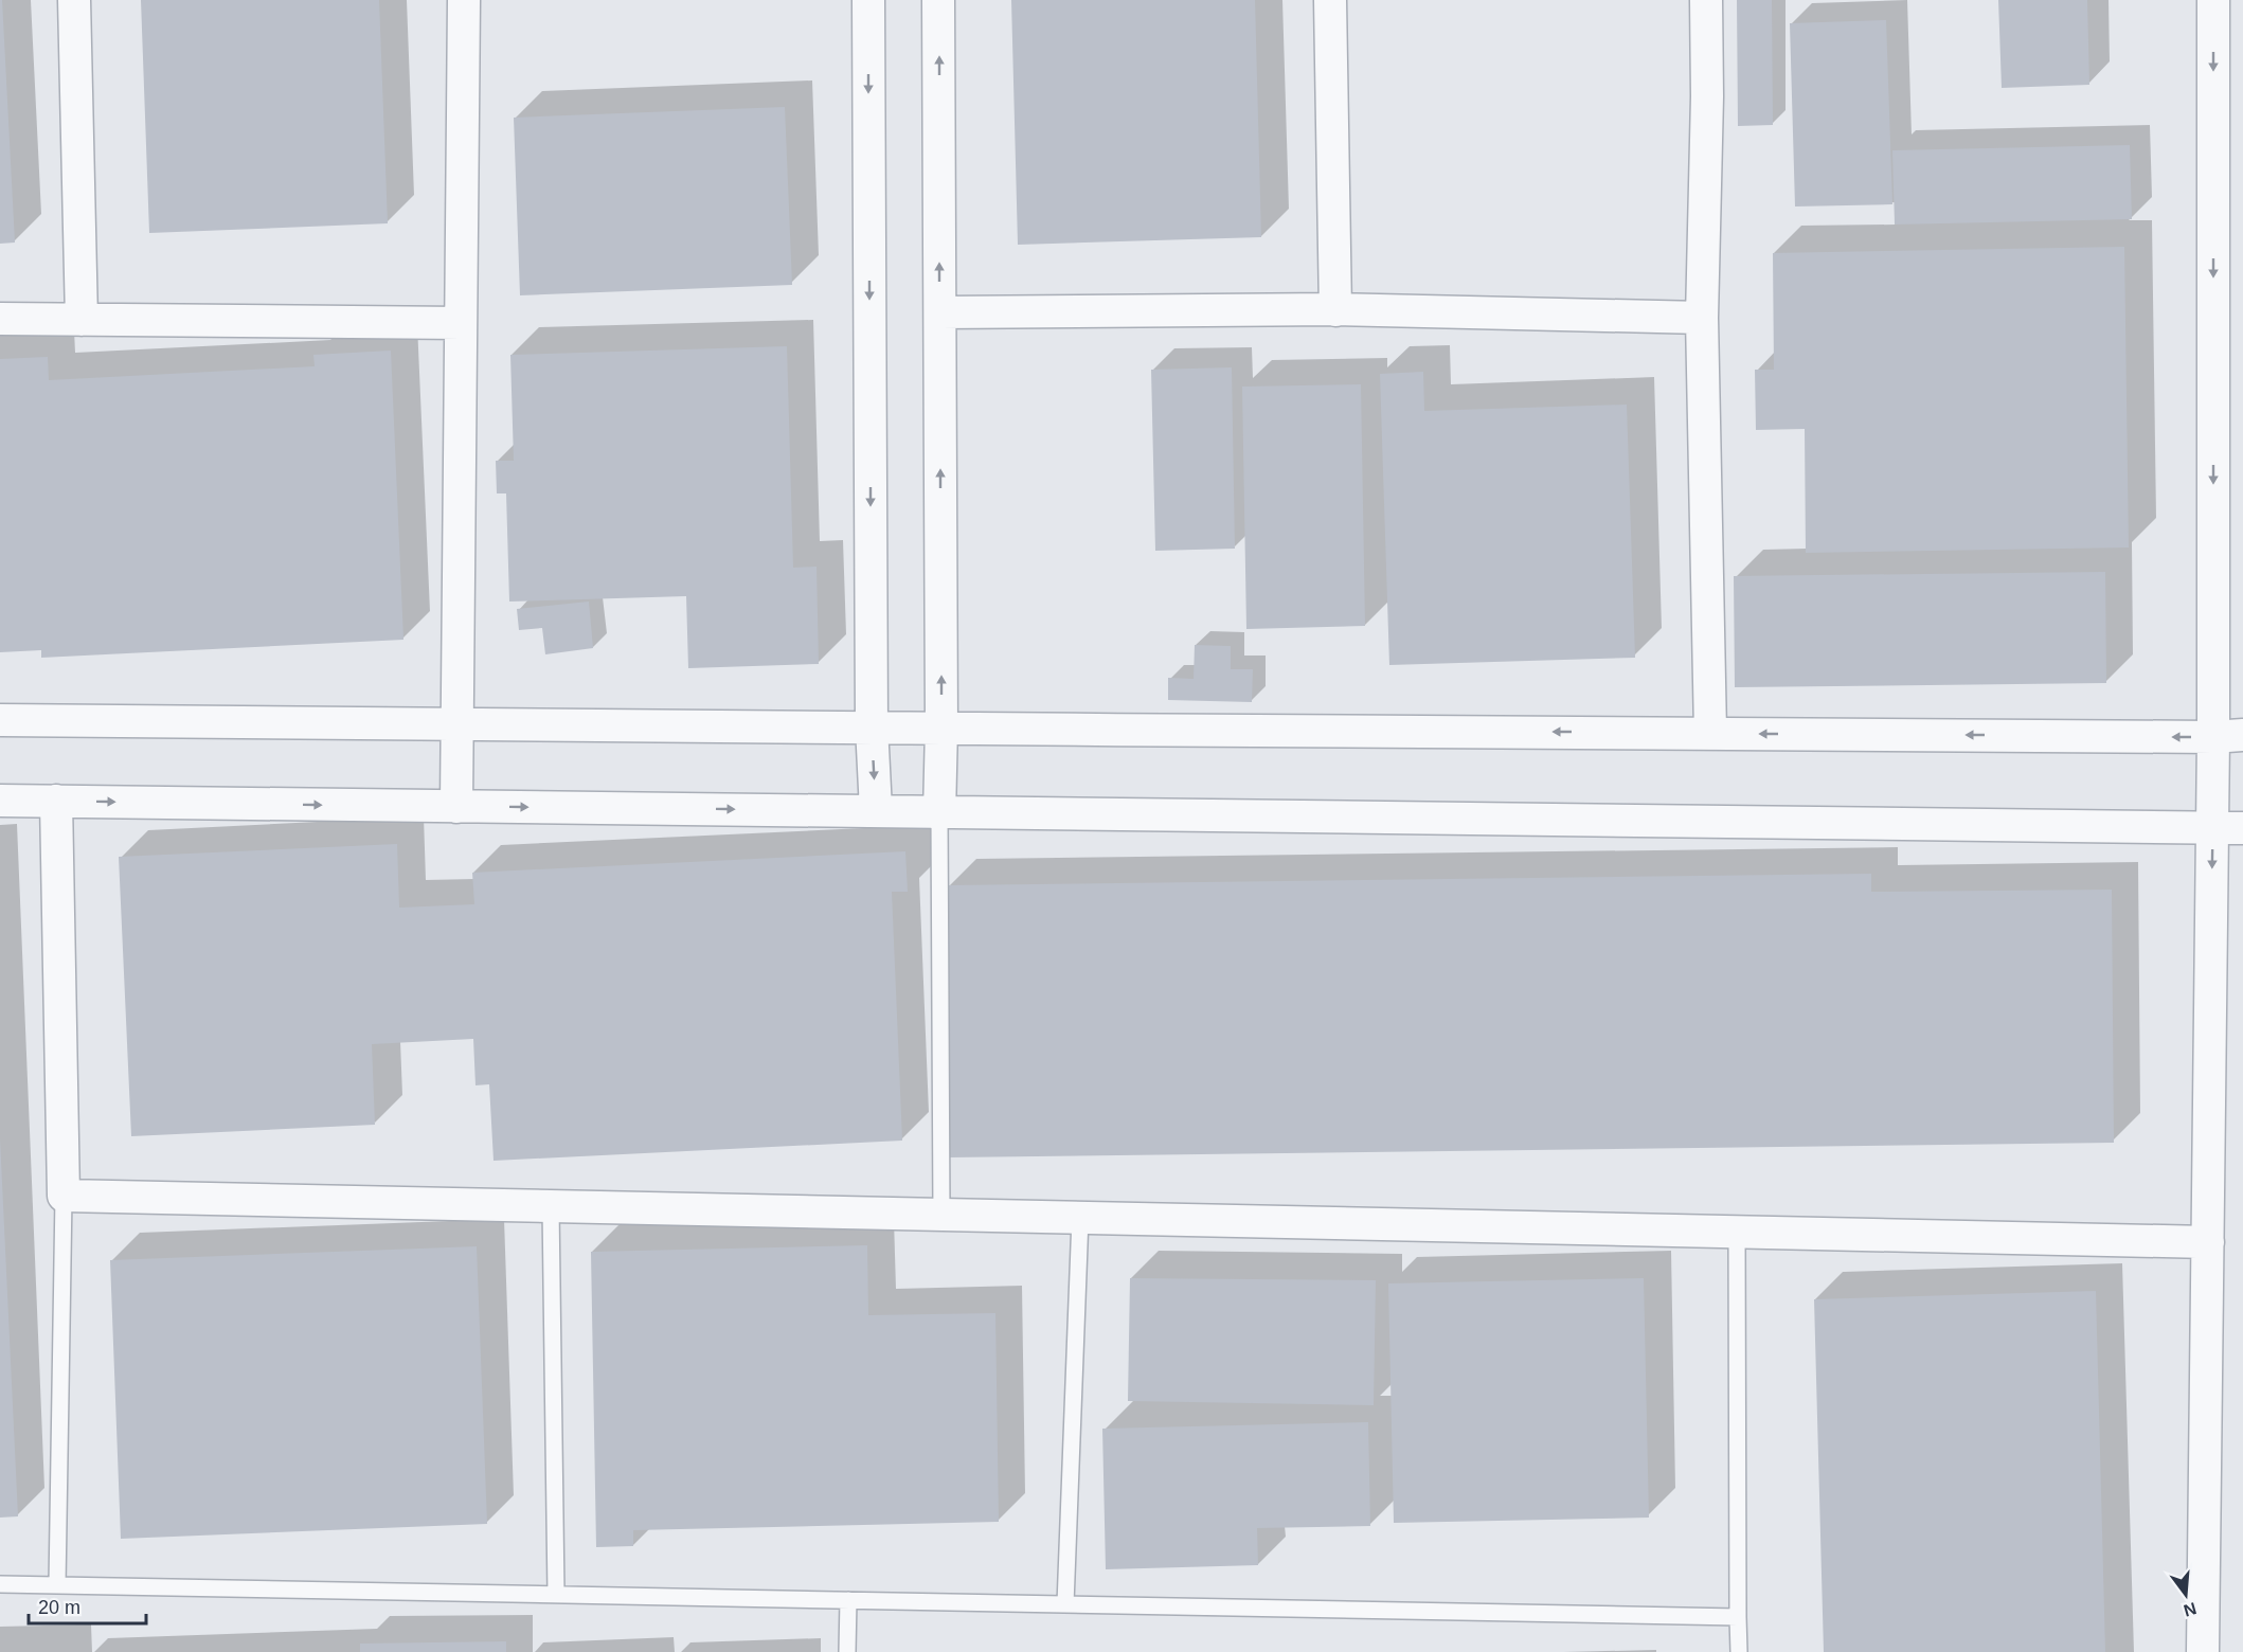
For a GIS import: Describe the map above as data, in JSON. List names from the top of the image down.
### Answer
{
  "scale_bar": "20 m",
  "north": "bottom"
}
